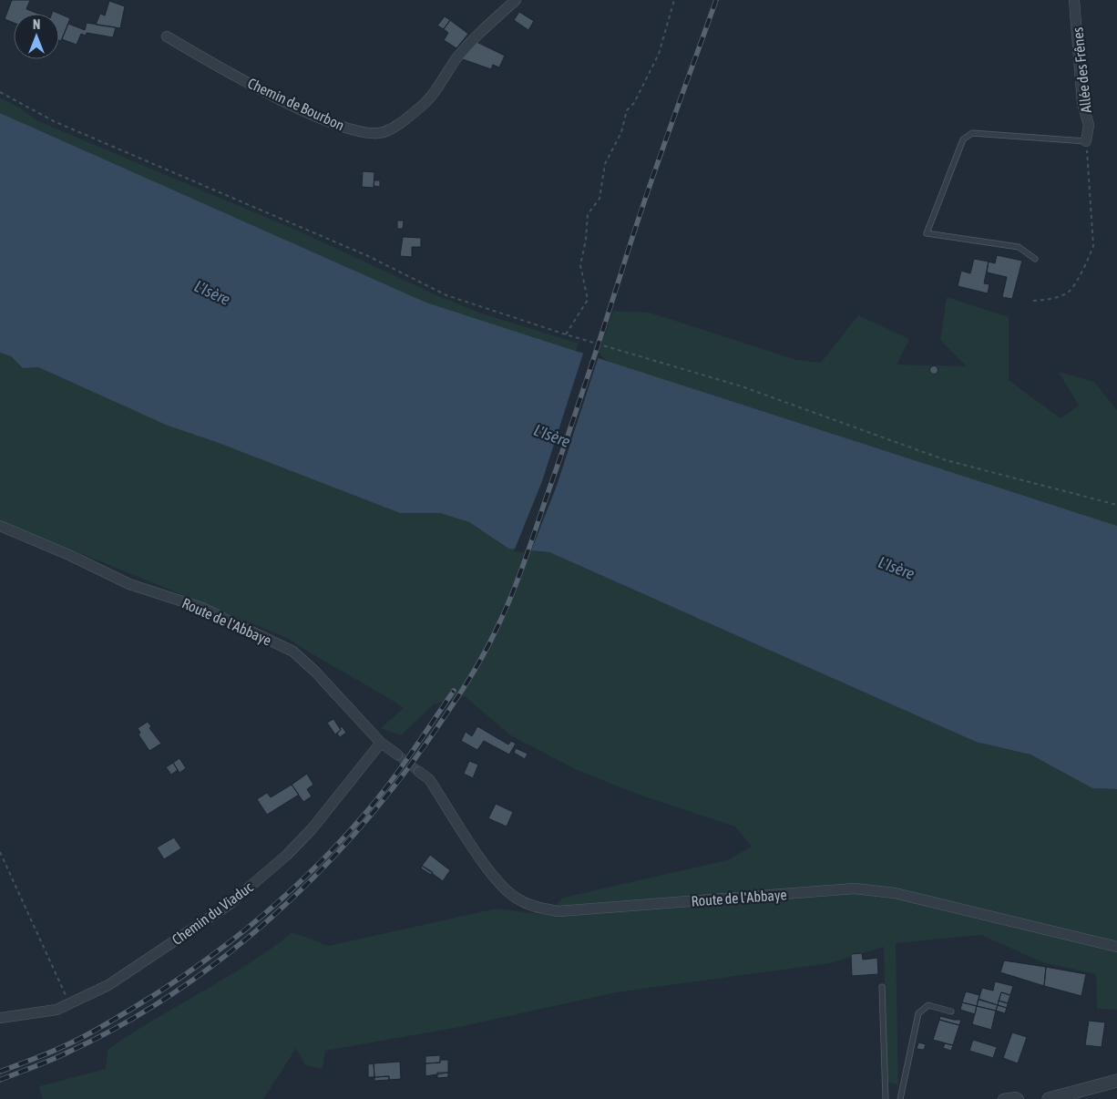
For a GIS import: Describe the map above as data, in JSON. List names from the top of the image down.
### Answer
{
  "streets": {
    "street": [
      "Allée des Frênes",
      "Chemin de Bourbon",
      "Route de l'Abbaye",
      "Chemin du Viaduc"
    ]
  },
  "crossings": [
    ["Route de l'Abbaye", "Chemin du Viaduc"]
  ],
  "water": ["L'Isère"],
  "north": "top"
}
